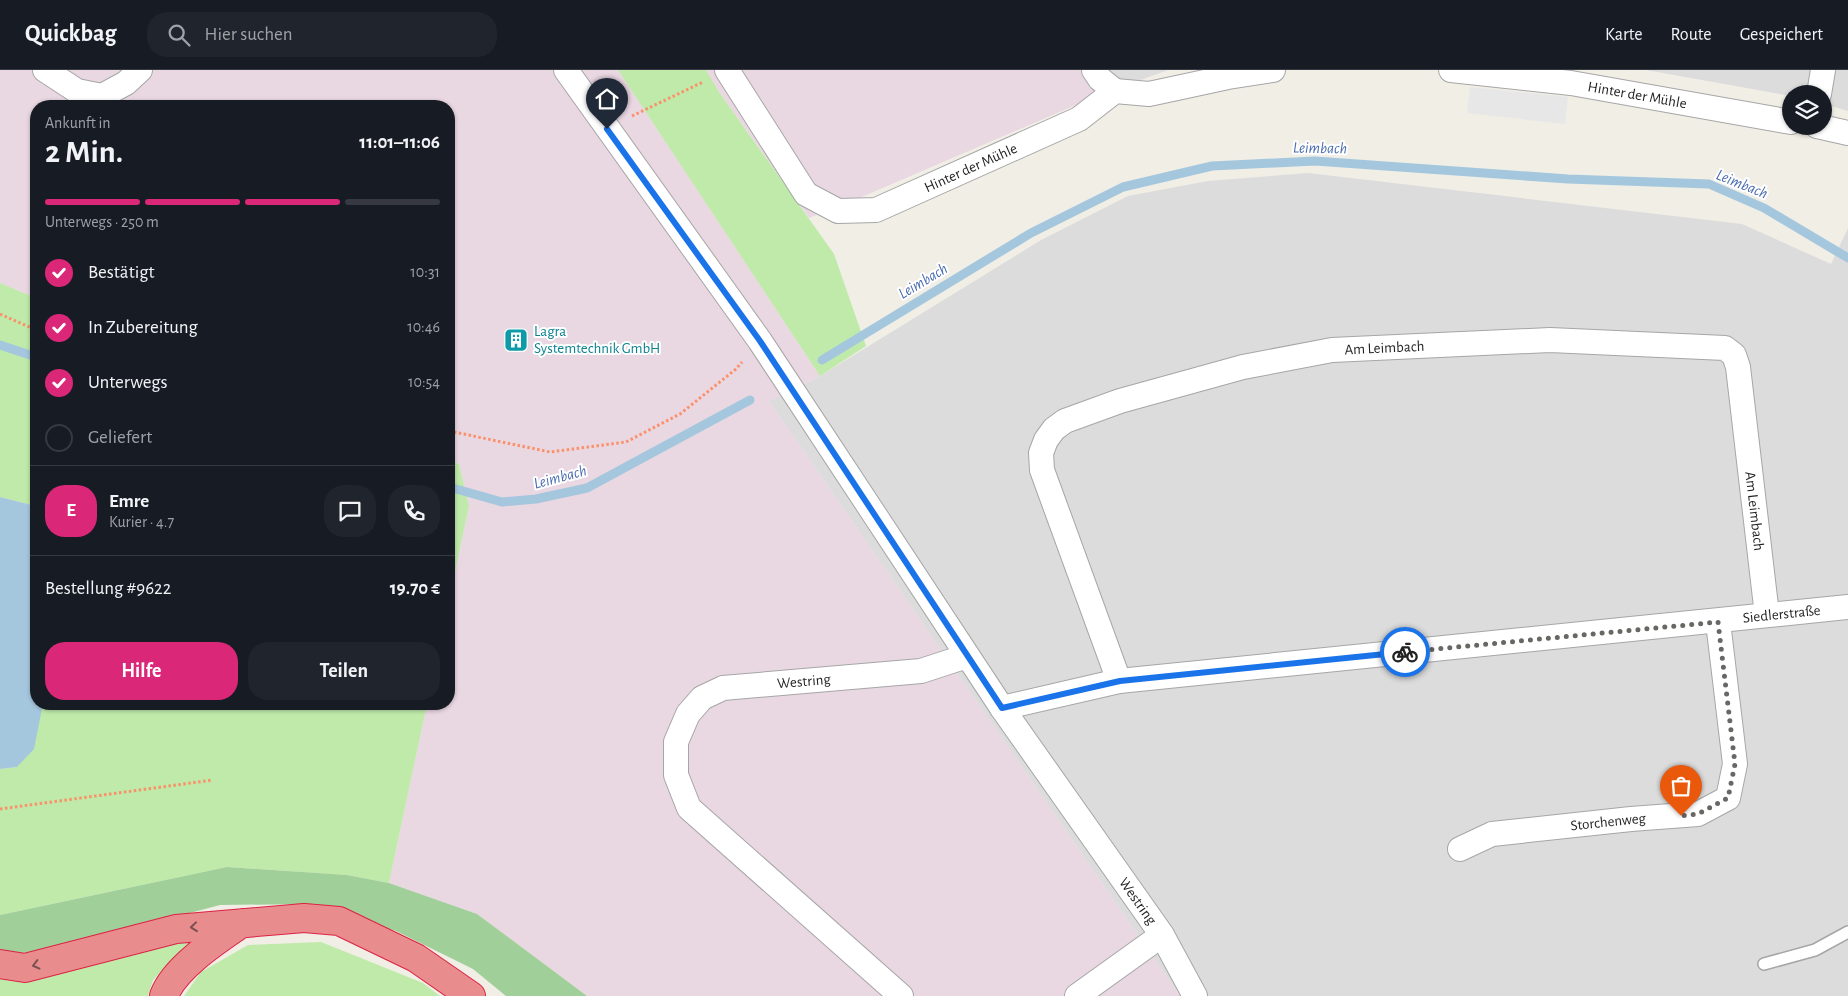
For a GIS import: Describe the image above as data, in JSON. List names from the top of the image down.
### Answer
{
  "streets": {
    "street": [
      "Hinter der Mühle",
      "Am Leimbach",
      "Siedlerstraße",
      "Westring",
      "Storchenweg"
    ]
  },
  "crossings": [
    ["Am Leimbach", "Siedlerstraße"],
    ["Siedlerstraße", "Westring"],
    ["Siedlerstraße", "Storchenweg"]
  ],
  "water": ["Leimbach"],
  "places": {
    "building": ["Lagra Systemtechnik GmbH"]
  },
  "page": {
    "header": "Quickbag",
    "search": "Hier suchen",
    "nav": ["Karte", "Route", "Gespeichert"],
    "heading": ["2 Min.", "Ankunft in", "11:01–11:06"],
    "panel": [
      "Emre",
      "Kurier · 4.7",
      "Bestellung #9622",
      "19.70 €"
    ],
    "bar": "Unterwegs · 250 m",
    "list": [
      ["Bestätigt", "10:31"],
      ["In Zubereitung", "10:46"],
      ["Unterwegs", "10:54"],
      "Geliefert"
    ],
    "round": "E",
    "buttons": ["Hilfe", "Teilen"]
  }
}
